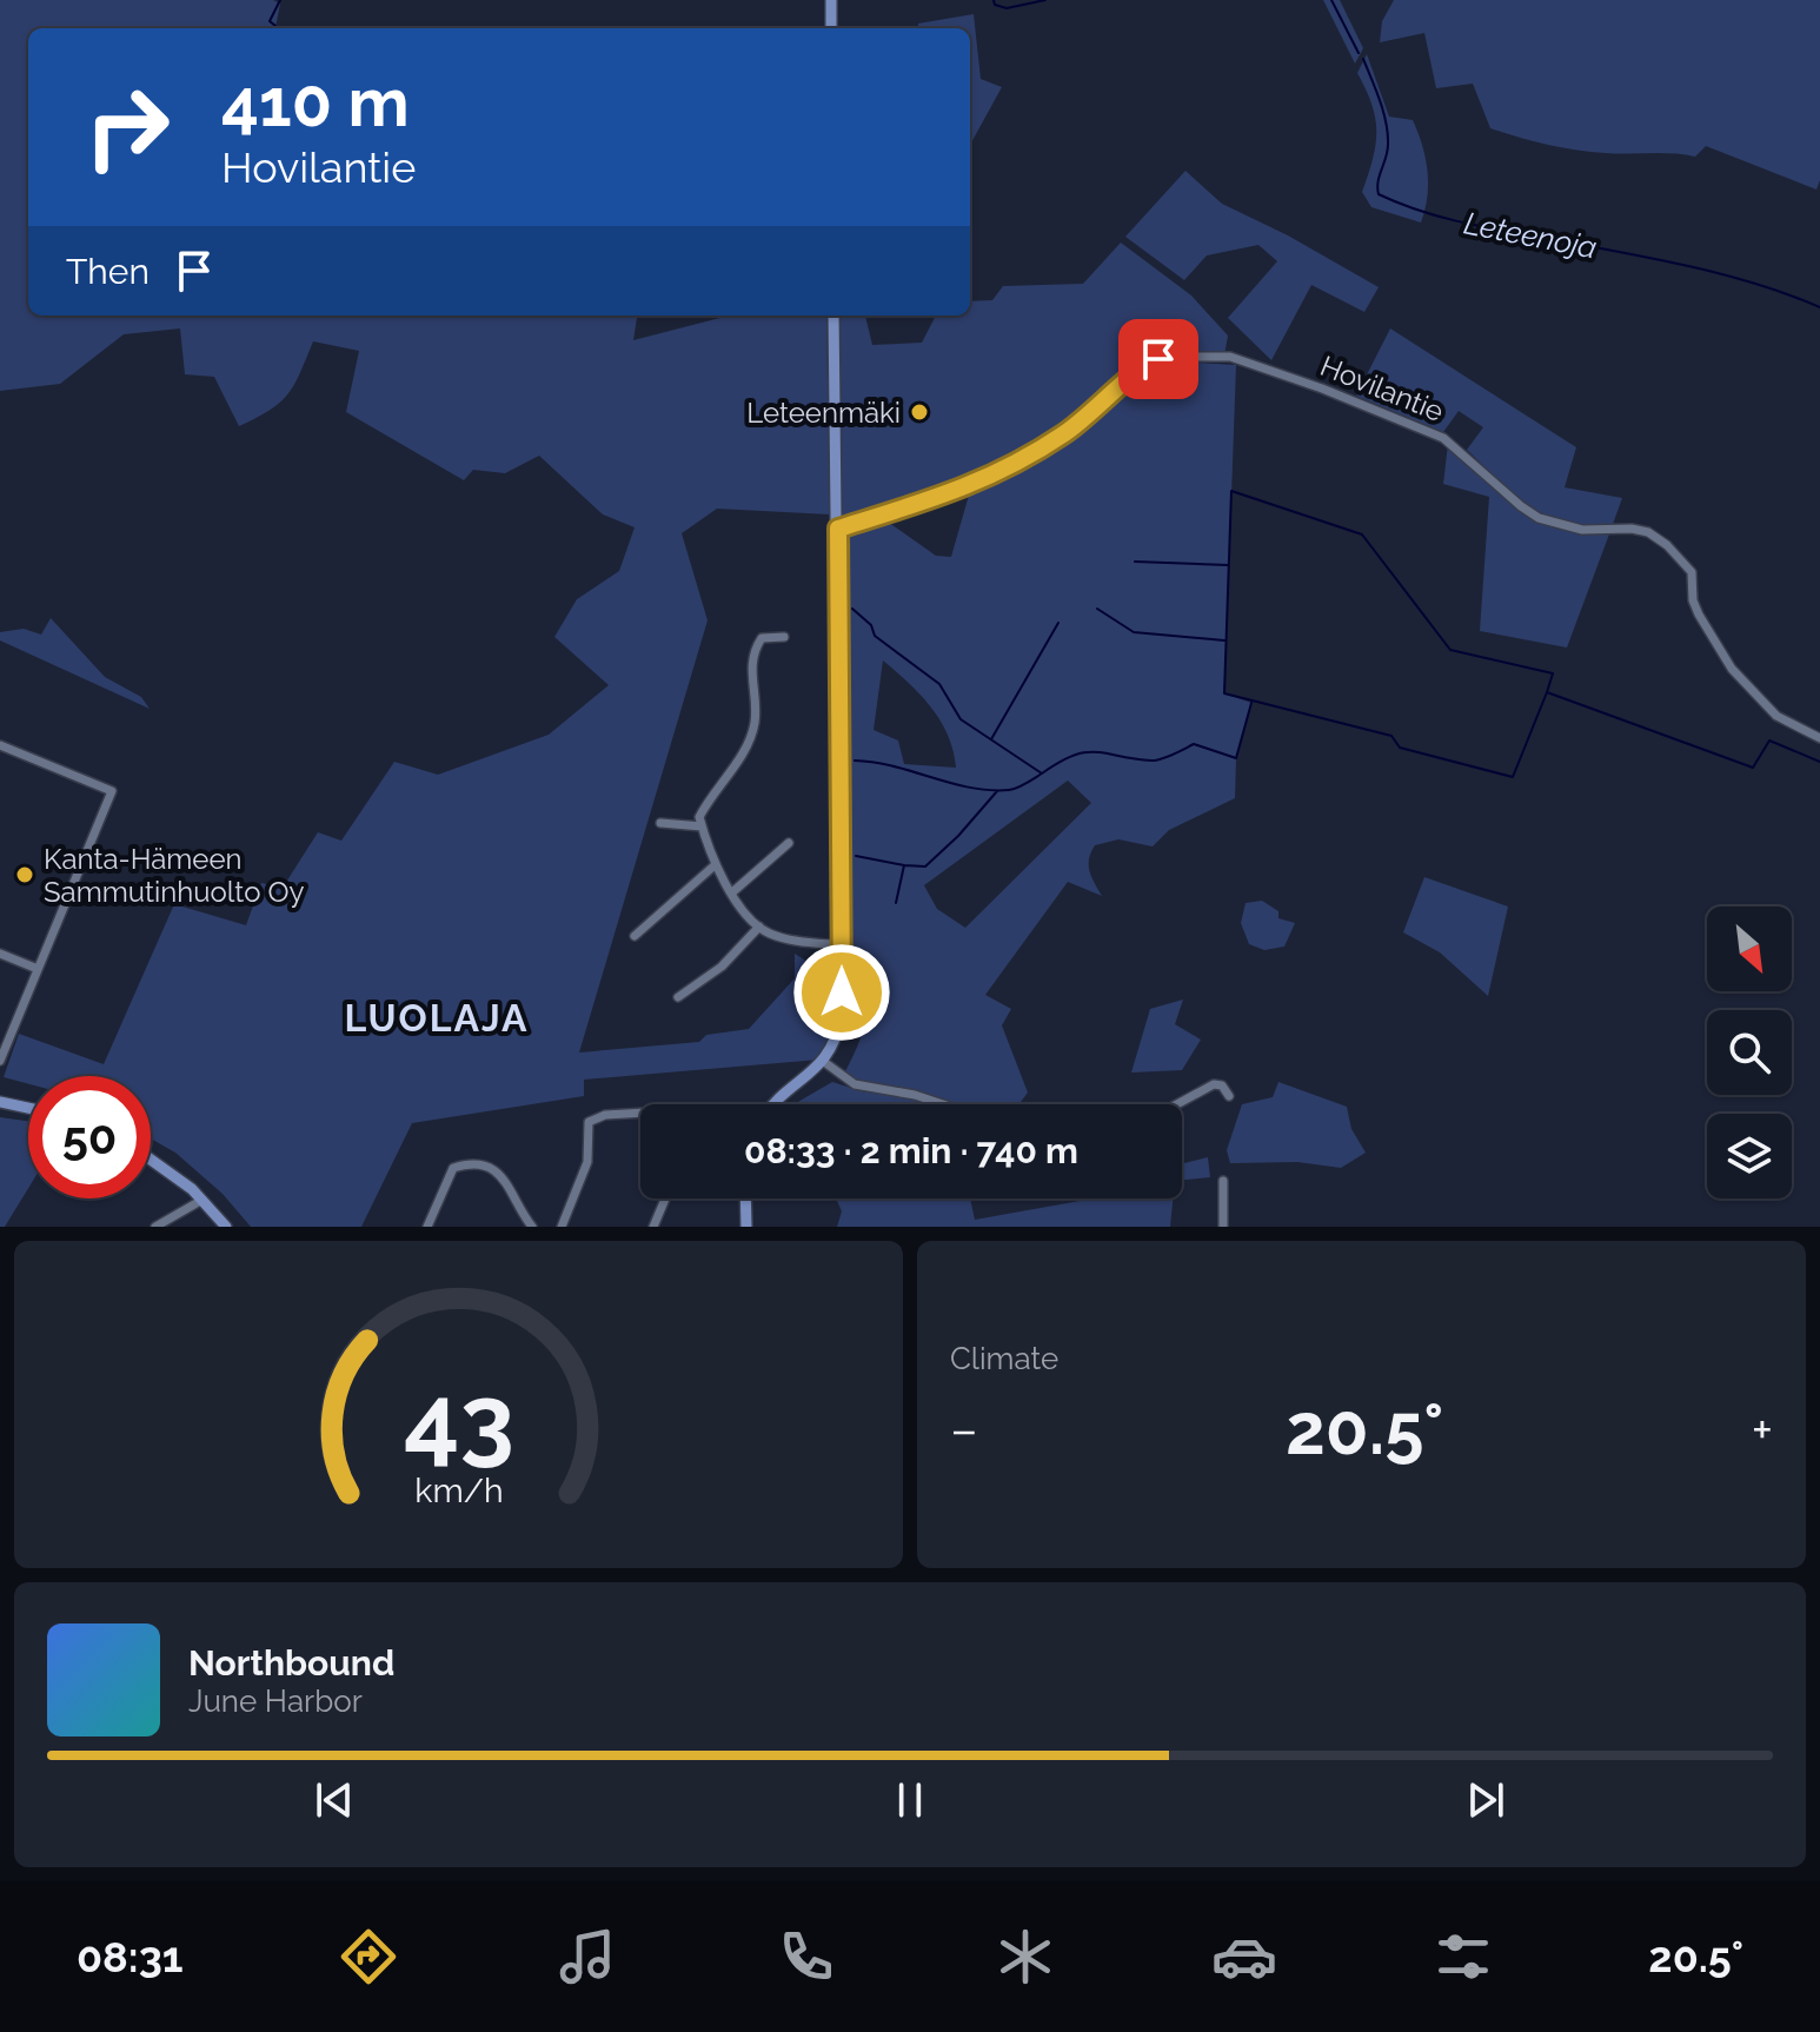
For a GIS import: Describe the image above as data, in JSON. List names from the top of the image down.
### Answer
{
  "streets": {
    "street": ["Hovilantie"]
  },
  "districts": ["LUOLAJA"],
  "water": ["Leteenoja"],
  "places": ["Leteenmäki", "Kanta-Hämeen Sammutinhuolto Oy"],
  "north": "bottom right",
  "page": {
    "turn": ["410 m", "Hovilantie"],
    "then": "Then",
    "limit": "50",
    "trip": "08:33 · 2 min · 740 m",
    "tile": "Climate",
    "heat": ["−", "20.5°", "+"],
    "song": ["Northbound", "June Harbor"],
    "tabs": ["08:31", "20.5°"],
    "gauge": ["43", "km/h"]
  }
}
